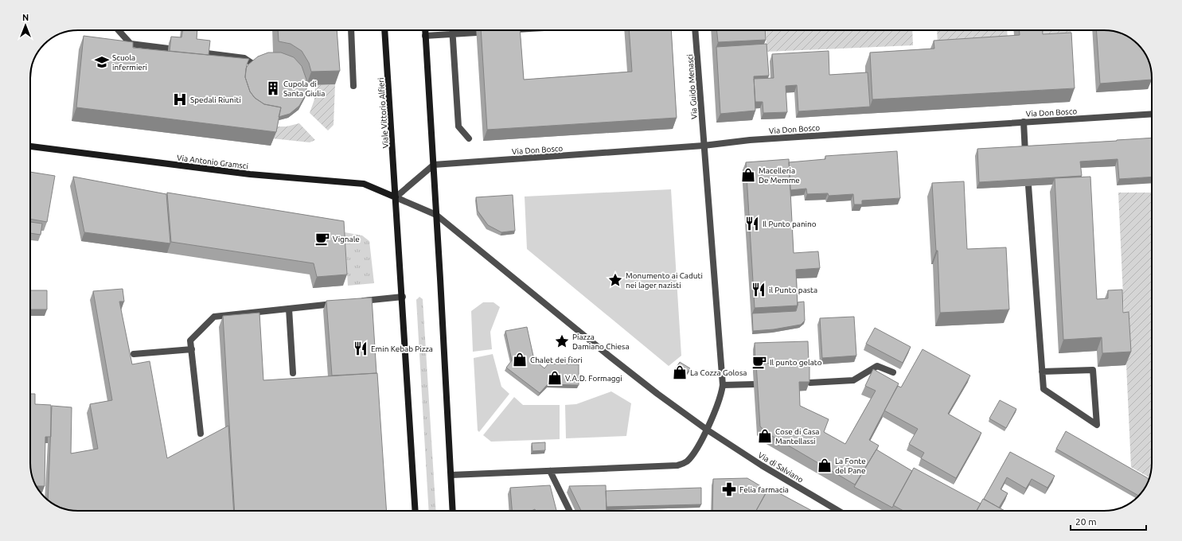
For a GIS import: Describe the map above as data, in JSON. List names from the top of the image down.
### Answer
{
  "streets": {
    "main road": ["Viale Vittorio Alfieri", "Via Antonio Gramsci"],
    "street": ["Via Guido Menasci", "Via Don Bosco", "Via di Salviano"]
  },
  "crossings": [
    ["Via Guido Menasci", "Via Don Bosco"],
    ["Viale Vittorio Alfieri", "Via Antonio Gramsci"]
  ],
  "places": {
    "school or university": ["Scuola infermieri"],
    "building": ["Cupola di Santa Giulia"],
    "hospital": ["Spedali Riuniti"],
    "shop": [
      "Macelleria De Memme",
      "Chalet dei fiori",
      "La Cozza Golosa",
      "V.A.D. Formaggi",
      "Cose di Casa Mantellassi",
      "La Fonte del Pane"
    ],
    "restaurant": ["Il Punto panino", "il Punto pasta", "Emin Kebab Pizza"],
    "cafe": ["Vignale", "Il punto gelato"],
    "place": ["Monumento ai Caduti nei lager nazisti", "Piazza Damiano Chiesa"],
    "pharmacy": ["Felia farmacia"]
  },
  "scale_bar": "20 m",
  "north": "top"
}
